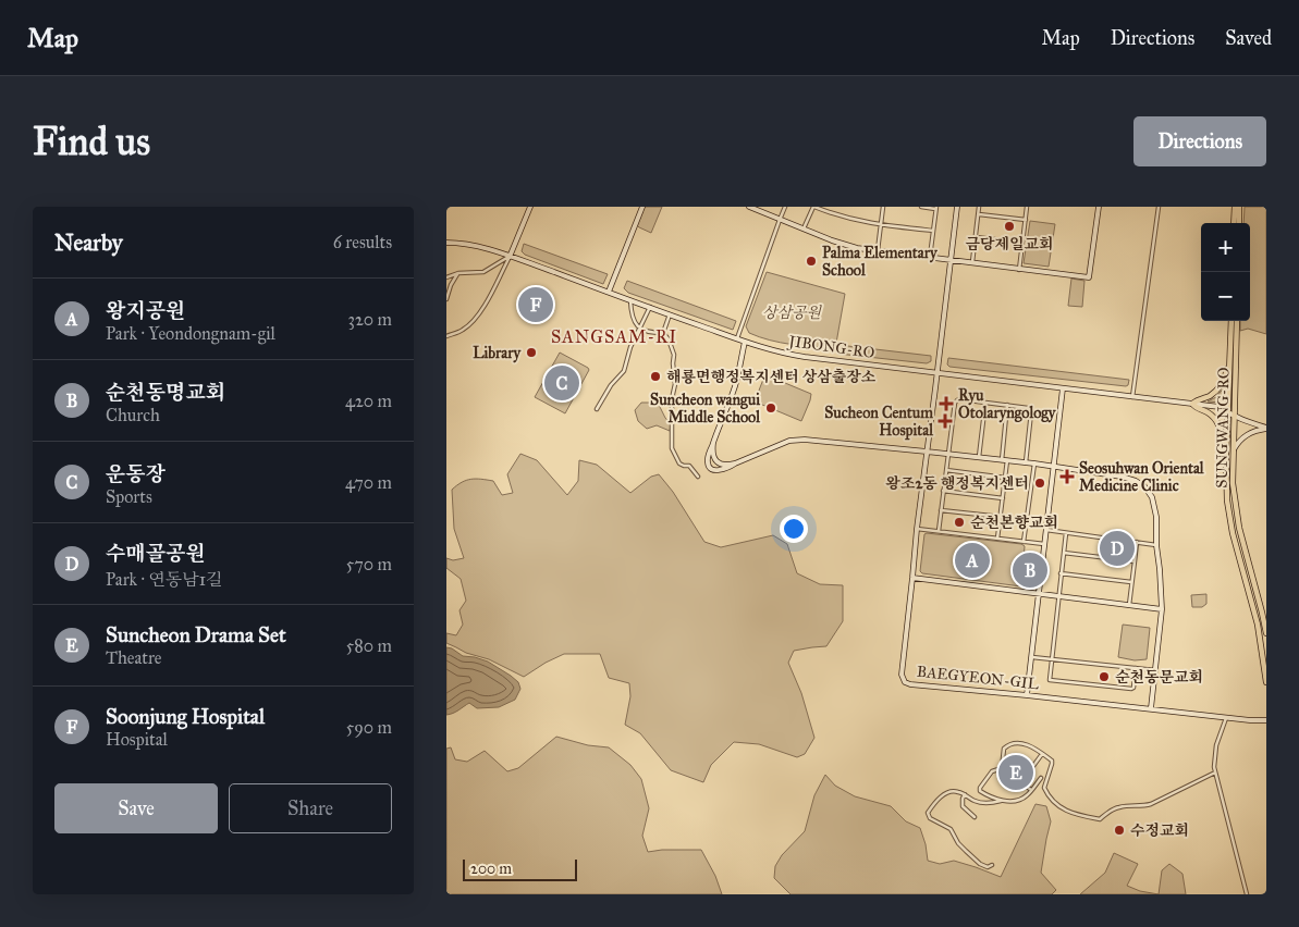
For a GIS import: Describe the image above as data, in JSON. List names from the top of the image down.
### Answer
{
  "streets": {
    "main road": ["SUNGWANG-RO"],
    "street": ["JIBONG-RO", "BAEGYEON-GIL"]
  },
  "crossings": [
    ["JIBONG-RO", "SUNGWANG-RO"],
    ["JIBONG-RO", "BAEGYEON-GIL"]
  ],
  "districts": ["SANGSAM-RI"],
  "parks": ["상삼공원"],
  "places": {
    "other": [
      "금당제일교회",
      "Palma Elementary School",
      "Library",
      "해룡면행정복지센터 상삼출장소",
      "Suncheon wangui Middle School",
      "왕조2동 행정복지센터",
      "순천본향교회",
      "순천동문교회",
      "수정교회"
    ],
    "health": ["Ryu Otolaryngology", "Sucheon Centum Hospital", "Seosuhwan Oriental Medicine Clinic"]
  },
  "scale_bar": "200 m",
  "page": {
    "header": "Map",
    "nav": ["Map", "Directions", "Saved"],
    "buttons": [
      "Directions",
      ["Save", "Share"]
    ],
    "title": "Find us",
    "heading": ["Nearby", "6 results"],
    "map_buttons": ["+", "−"],
    "list": [
      {
        "mark": "A",
        "name": "왕지공원",
        "note": "Park · Yeondongnam-gil",
        "value": "320 m"
      },
      {
        "mark": "B",
        "name": "순천동명교회",
        "note": "Church",
        "value": "420 m"
      },
      {
        "mark": "C",
        "name": "운동장",
        "note": "Sports",
        "value": "470 m"
      },
      {
        "mark": "D",
        "name": "수매골공원",
        "note": "Park · 연동남1길",
        "value": "570 m"
      },
      {
        "mark": "E",
        "name": "Suncheon Drama Set",
        "note": "Theatre",
        "value": "580 m"
      },
      {
        "mark": "F",
        "name": "Soonjung Hospital",
        "note": "Hospital",
        "value": "590 m"
      }
    ],
    "pins": [
      "F",
      "C",
      "D",
      "A",
      "B",
      "E"
    ],
    "scale": "200 m"
  }
}
